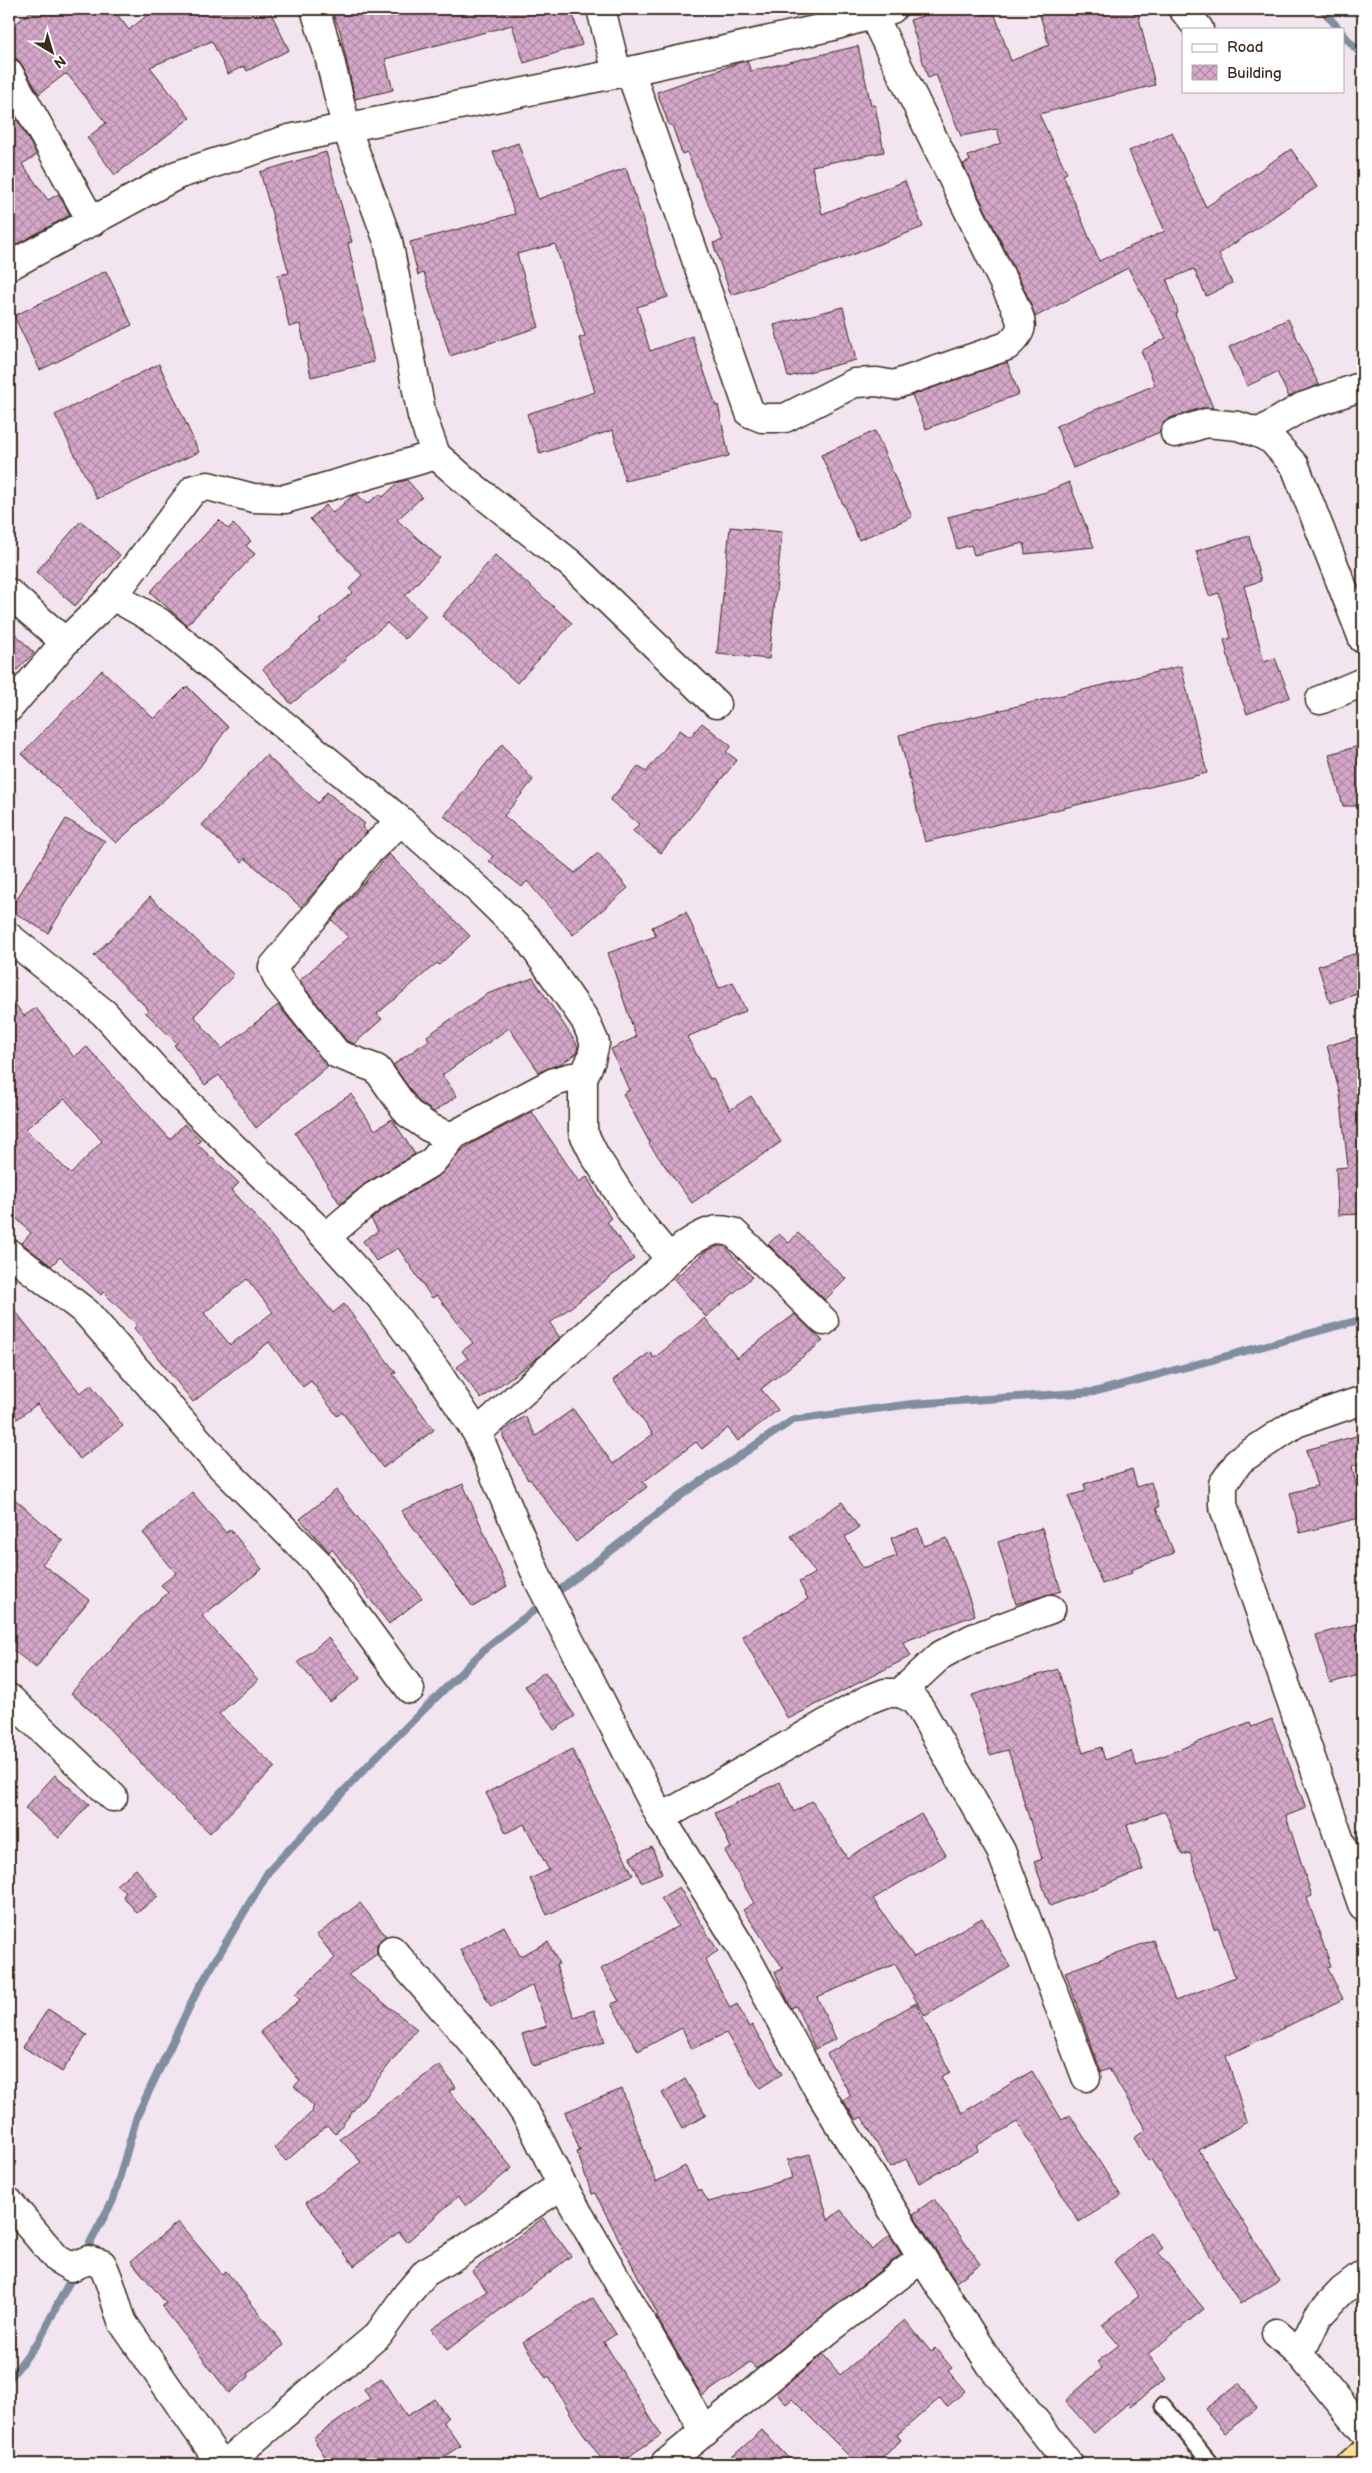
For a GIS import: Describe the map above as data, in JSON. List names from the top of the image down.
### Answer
{
  "legend": ["Road", "Building"],
  "north": "bottom right"
}
